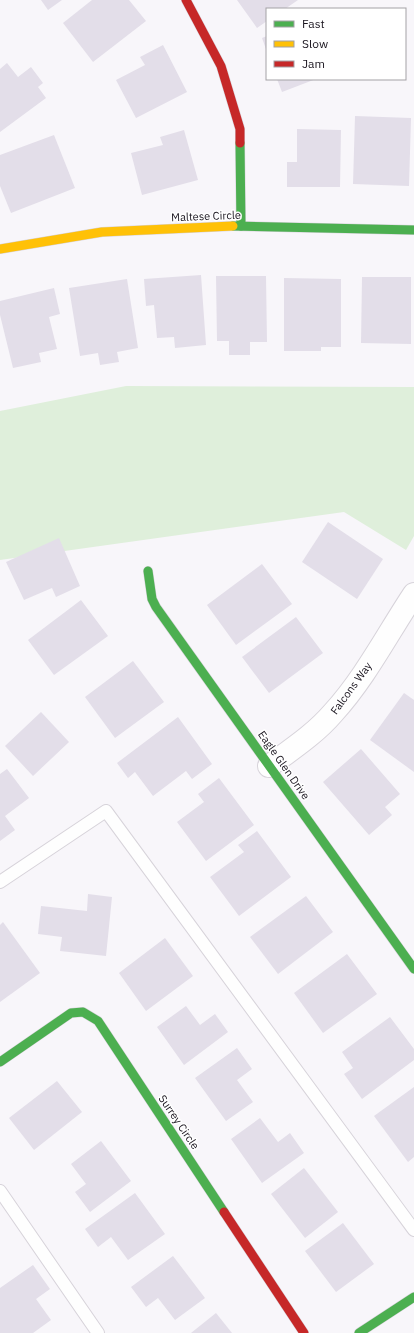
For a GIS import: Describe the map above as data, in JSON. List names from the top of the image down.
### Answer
{
  "streets": {
    "street": [
      "Maltese Circle",
      "Falcons Way",
      "Eagle Glen Drive",
      "Surrey Circle"
    ]
  },
  "crossings": [
    ["Falcons Way", "Eagle Glen Drive"]
  ],
  "legend": ["Fast", "Slow", "Jam"]
}
